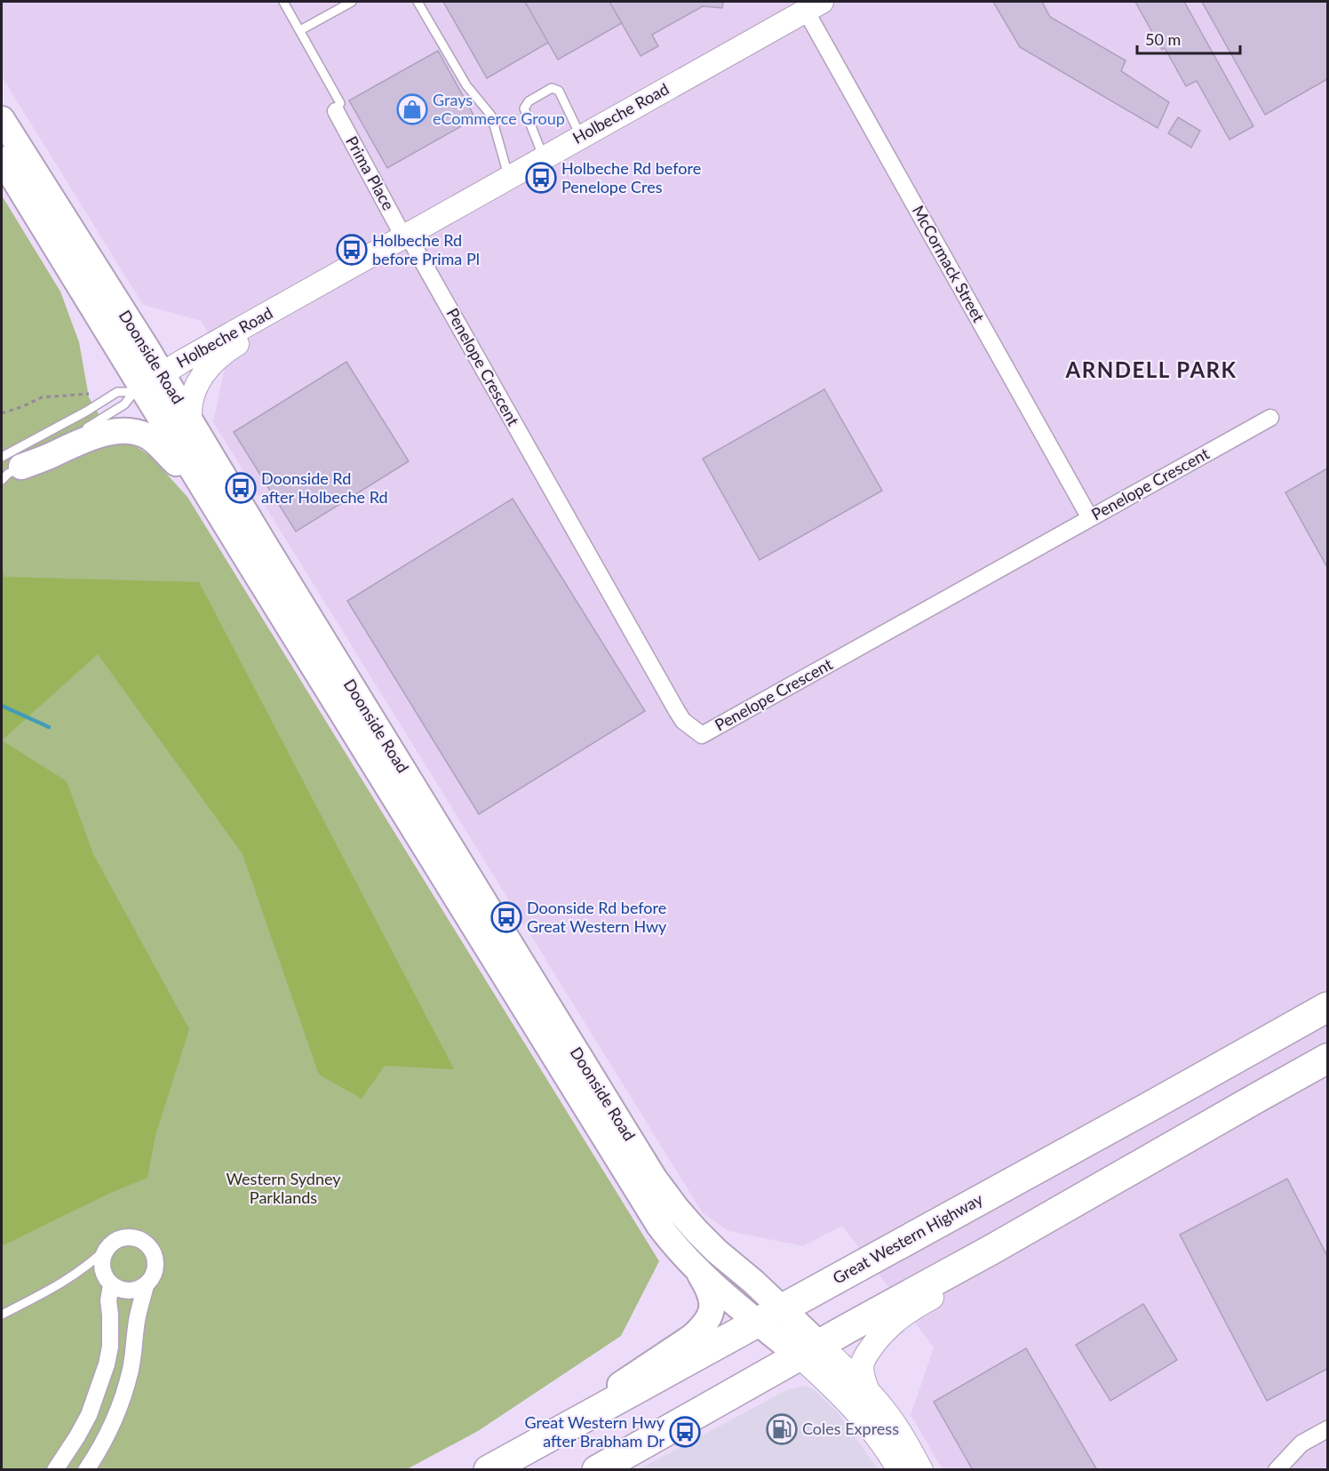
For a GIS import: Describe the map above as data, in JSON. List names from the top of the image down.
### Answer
{
  "streets": {
    "highway": ["Great Western Highway"],
    "main road": ["Doonside Road"],
    "street": [
      "Holbeche Road",
      "Prima Place",
      "McCormack Street",
      "Penelope Crescent"
    ]
  },
  "crossings": [
    ["Holbeche Road", "Prima Place"],
    ["Holbeche Road", "McCormack Street"],
    ["Holbeche Road", "Doonside Road"],
    ["Holbeche Road", "Penelope Crescent"],
    ["Prima Place", "Penelope Crescent"],
    ["McCormack Street", "Penelope Crescent"],
    ["Doonside Road", "Great Western Highway"]
  ],
  "districts": ["ARNDELL PARK"],
  "parks": ["Western Sydney Parklands"],
  "places": {
    "shop": ["Grays eCommerce Group"],
    "bus stop": [
      "Holbeche Rd before Penelope Cres",
      "Holbeche Rd before Prima Pl",
      "Doonside Rd after Holbeche Rd",
      "Doonside Rd before Great Western Hwy",
      "Great Western Hwy after Brabham Dr"
    ],
    "fuel station": ["Coles Express"]
  },
  "scale_bar": "50 m"
}
